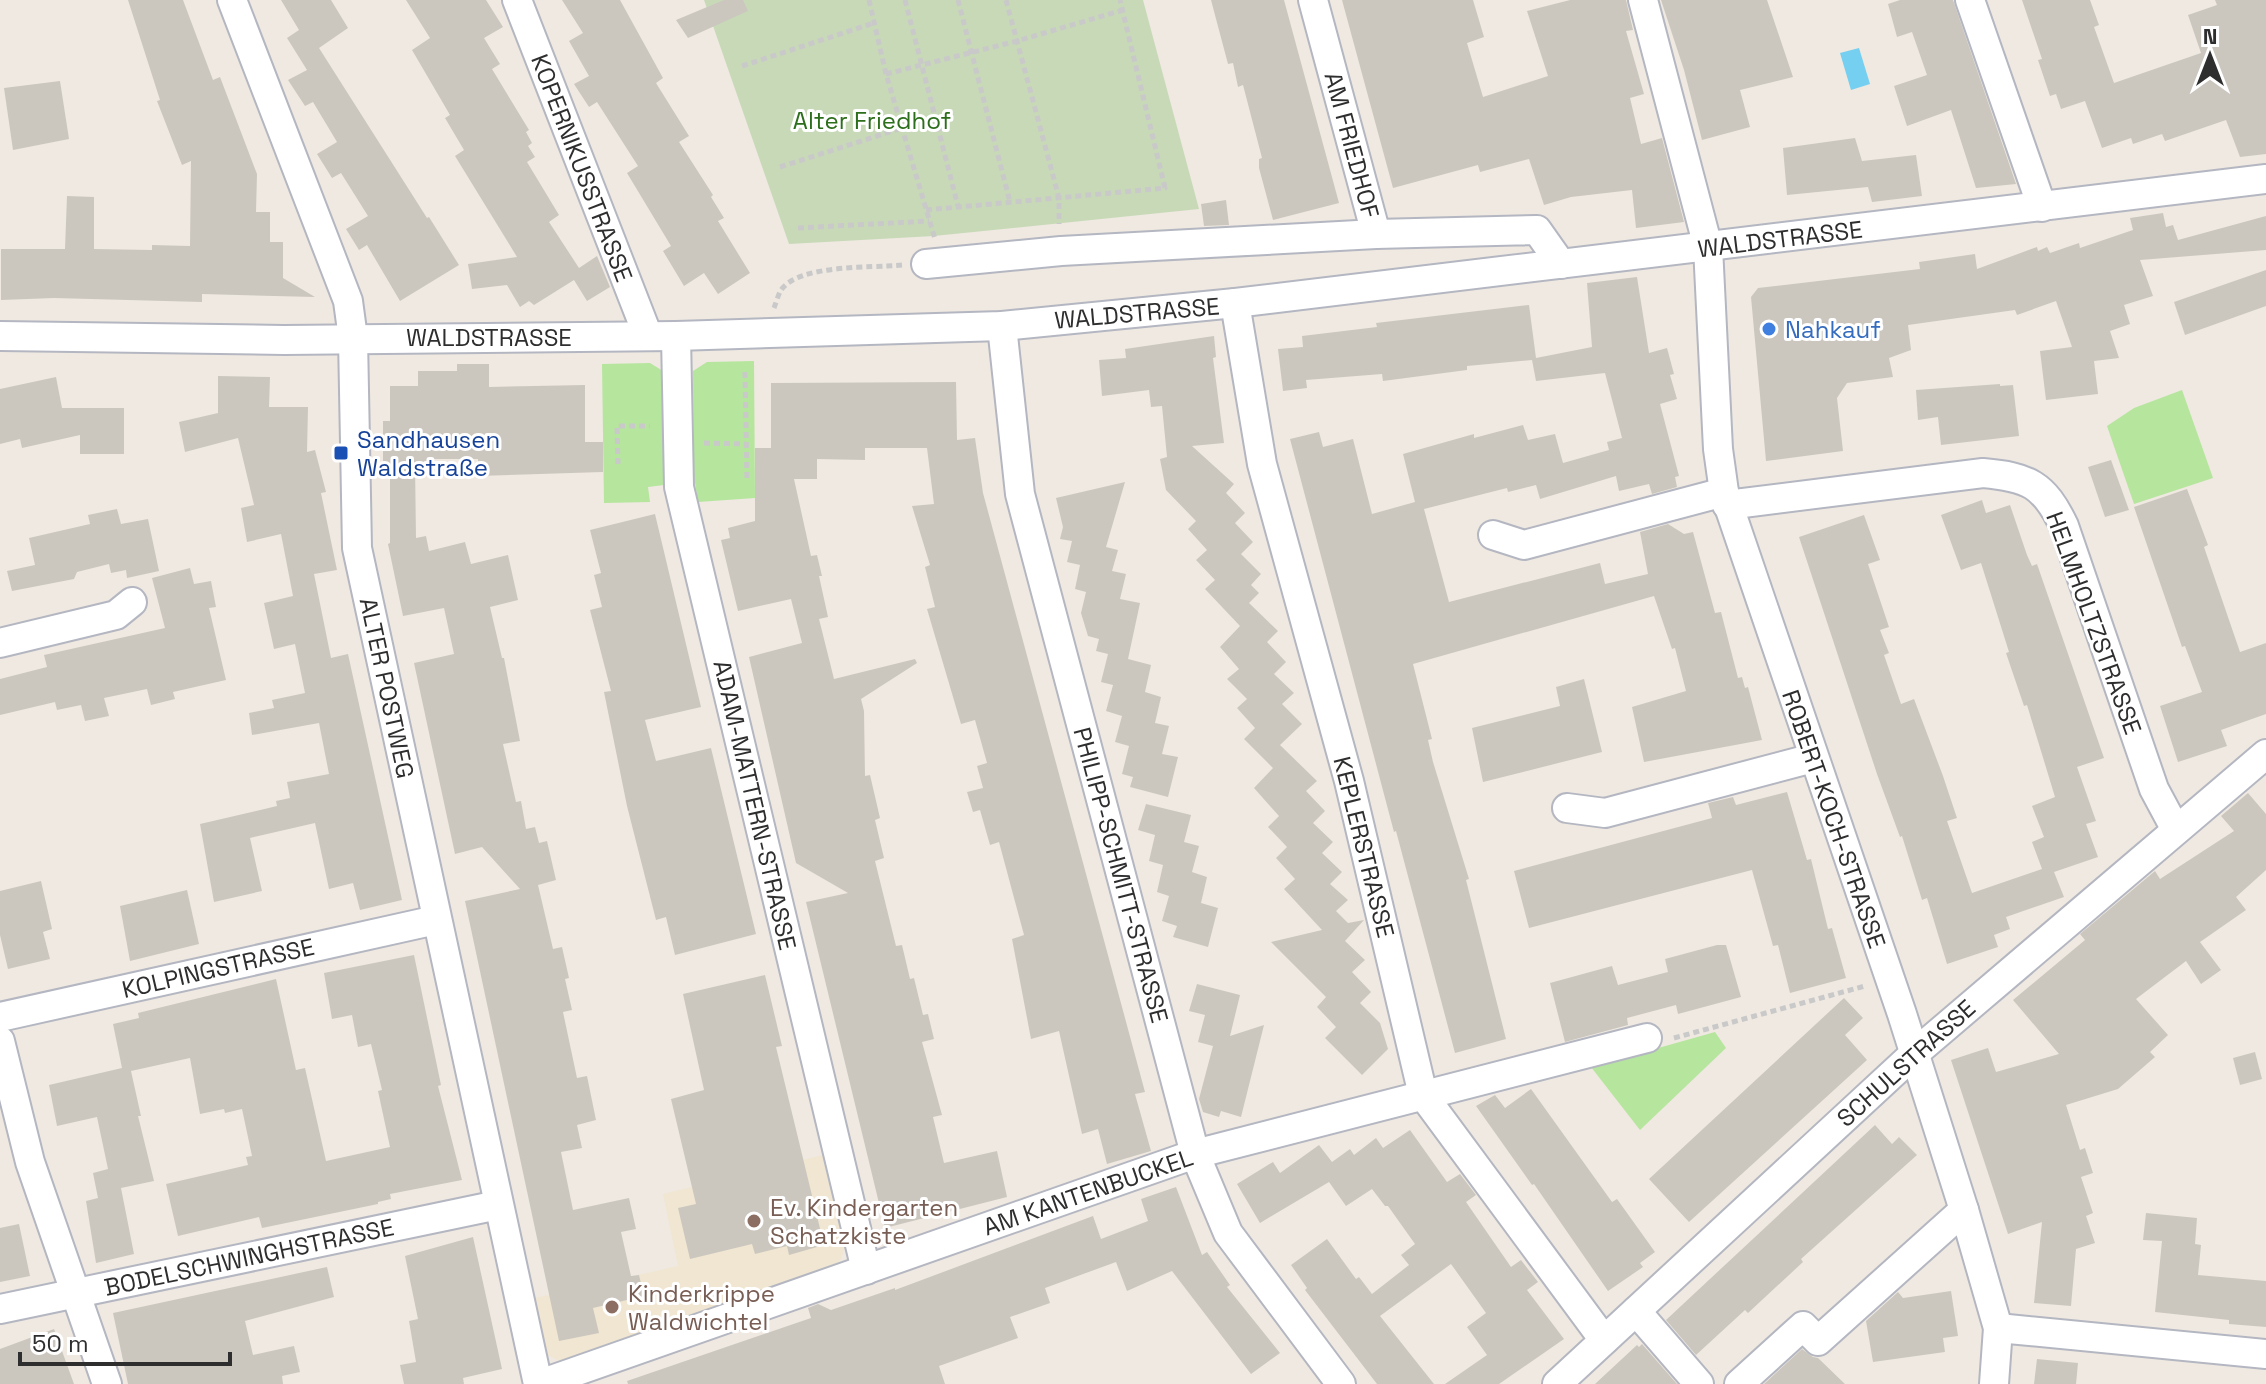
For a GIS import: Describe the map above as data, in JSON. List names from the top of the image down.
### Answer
{
  "streets": {
    "street": [
      "AM FRIEDHOF",
      "KOPERNIKUSSTRASSE",
      "WALDSTRASSE",
      "HELMHOLTZSTRASSE",
      "ALTER POSTWEG",
      "ADAM-MATTERN-STRASSE",
      "ROBERT-KOCH-STRASSE",
      "KEPLERSTRASSE",
      "PHILIPP-SCHMITT-STRASSE",
      "KOLPINGSTRASSE",
      "SCHULSTRASSE",
      "AM KANTENBUCKEL",
      "BODELSCHWINGHSTRASSE"
    ]
  },
  "crossings": [
    ["AM FRIEDHOF", "WALDSTRASSE"],
    ["KOPERNIKUSSTRASSE", "WALDSTRASSE"],
    ["WALDSTRASSE", "ALTER POSTWEG"],
    ["WALDSTRASSE", "ADAM-MATTERN-STRASSE"],
    ["WALDSTRASSE", "ROBERT-KOCH-STRASSE"],
    ["WALDSTRASSE", "KEPLERSTRASSE"],
    ["WALDSTRASSE", "PHILIPP-SCHMITT-STRASSE"],
    ["HELMHOLTZSTRASSE", "ROBERT-KOCH-STRASSE"],
    ["HELMHOLTZSTRASSE", "SCHULSTRASSE"],
    ["ALTER POSTWEG", "KOLPINGSTRASSE"],
    ["ALTER POSTWEG", "AM KANTENBUCKEL"],
    ["ALTER POSTWEG", "BODELSCHWINGHSTRASSE"],
    ["ADAM-MATTERN-STRASSE", "AM KANTENBUCKEL"],
    ["ROBERT-KOCH-STRASSE", "SCHULSTRASSE"],
    ["KEPLERSTRASSE", "SCHULSTRASSE"],
    ["KEPLERSTRASSE", "AM KANTENBUCKEL"],
    ["PHILIPP-SCHMITT-STRASSE", "AM KANTENBUCKEL"]
  ],
  "parks": ["Alter Friedhof"],
  "places": {
    "other": ["Nahkauf", "Ev. Kindergarten Schatzkiste", "Kinderkrippe Waldwichtel"],
    "transit": ["Sandhausen Waldstraße"]
  },
  "scale_bar": "50 m",
  "north": "top"
}
